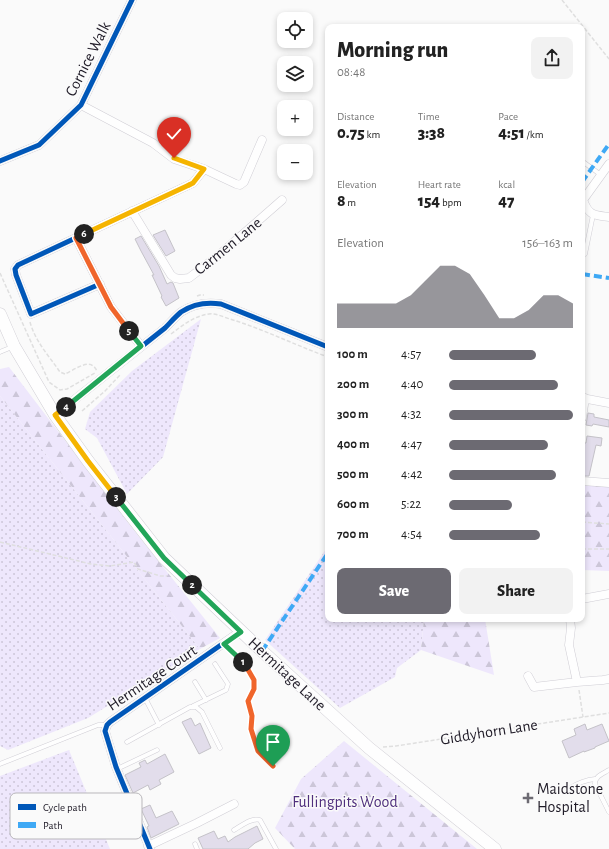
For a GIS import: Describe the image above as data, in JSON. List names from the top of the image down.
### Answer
{
  "streets": {
    "main road": ["Hermitage Lane"],
    "street": ["Cornice Walk", "Carmen Lane", "Hermitage Court"],
    "path": ["Giddyhorn Lane"]
  },
  "crossings": [
    ["Hermitage Lane", "Hermitage Court"],
    ["Hermitage Lane", "Giddyhorn Lane"]
  ],
  "parks": ["Fullingpits Wood"],
  "places": {
    "health": ["Maidstone Hospital"]
  },
  "legend": ["Cycle path", "Path"],
  "page": {
    "map_buttons": ["+", "−"],
    "heading": ["Morning run", "08:48"],
    "stats": [
      ["Distance", "0.75 km"],
      ["Time", "3:38"],
      ["Pace", "4:51 /km"],
      ["Elevation", "8 m"],
      ["Heart rate", "154 bpm"],
      ["kcal", "47"]
    ],
    "pins": [
      "6",
      "5",
      "4",
      "3",
      "2",
      "1"
    ],
    "chart": ["Elevation", "156–163 m"],
    "list": [
      {
        "name": "100 m",
        "note": "4:57"
      },
      {
        "name": "200 m",
        "note": "4:40"
      },
      {
        "name": "300 m",
        "note": "4:32"
      },
      {
        "name": "400 m",
        "note": "4:47"
      },
      {
        "name": "500 m",
        "note": "4:42"
      },
      {
        "name": "600 m",
        "note": "5:22"
      },
      {
        "name": "700 m",
        "note": "4:54"
      }
    ],
    "buttons": ["Save", "Share"]
  }
}
